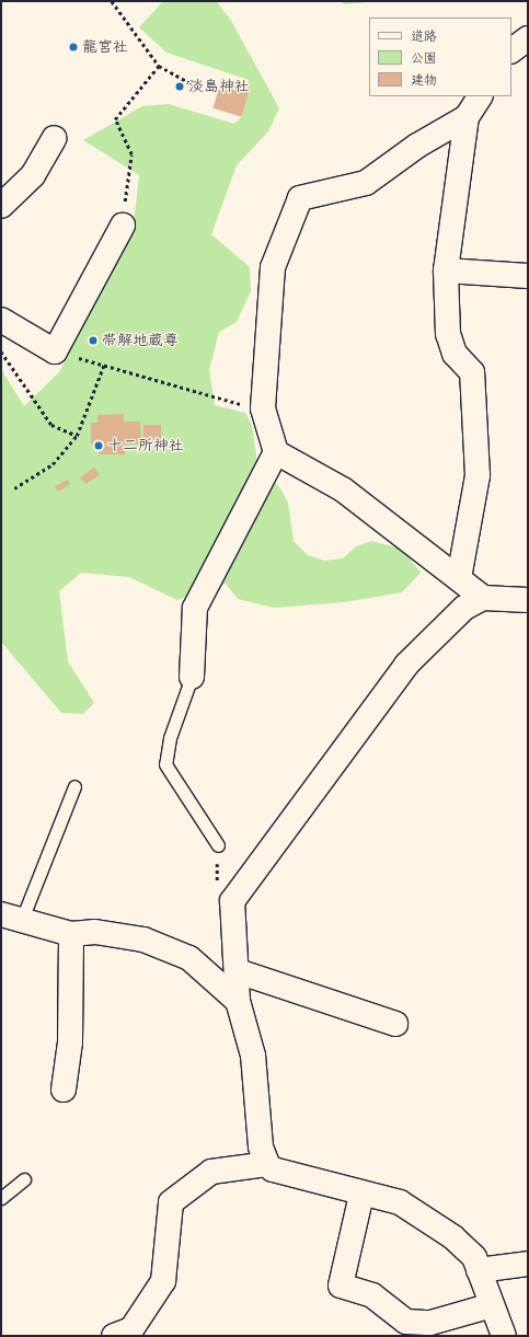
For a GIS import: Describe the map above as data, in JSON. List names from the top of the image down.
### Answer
{
  "places": [
    "龍宮社",
    "淡島神社",
    "帯解地蔵尊",
    "十二所神社"
  ],
  "legend": ["道路", "公園", "建物"]
}
